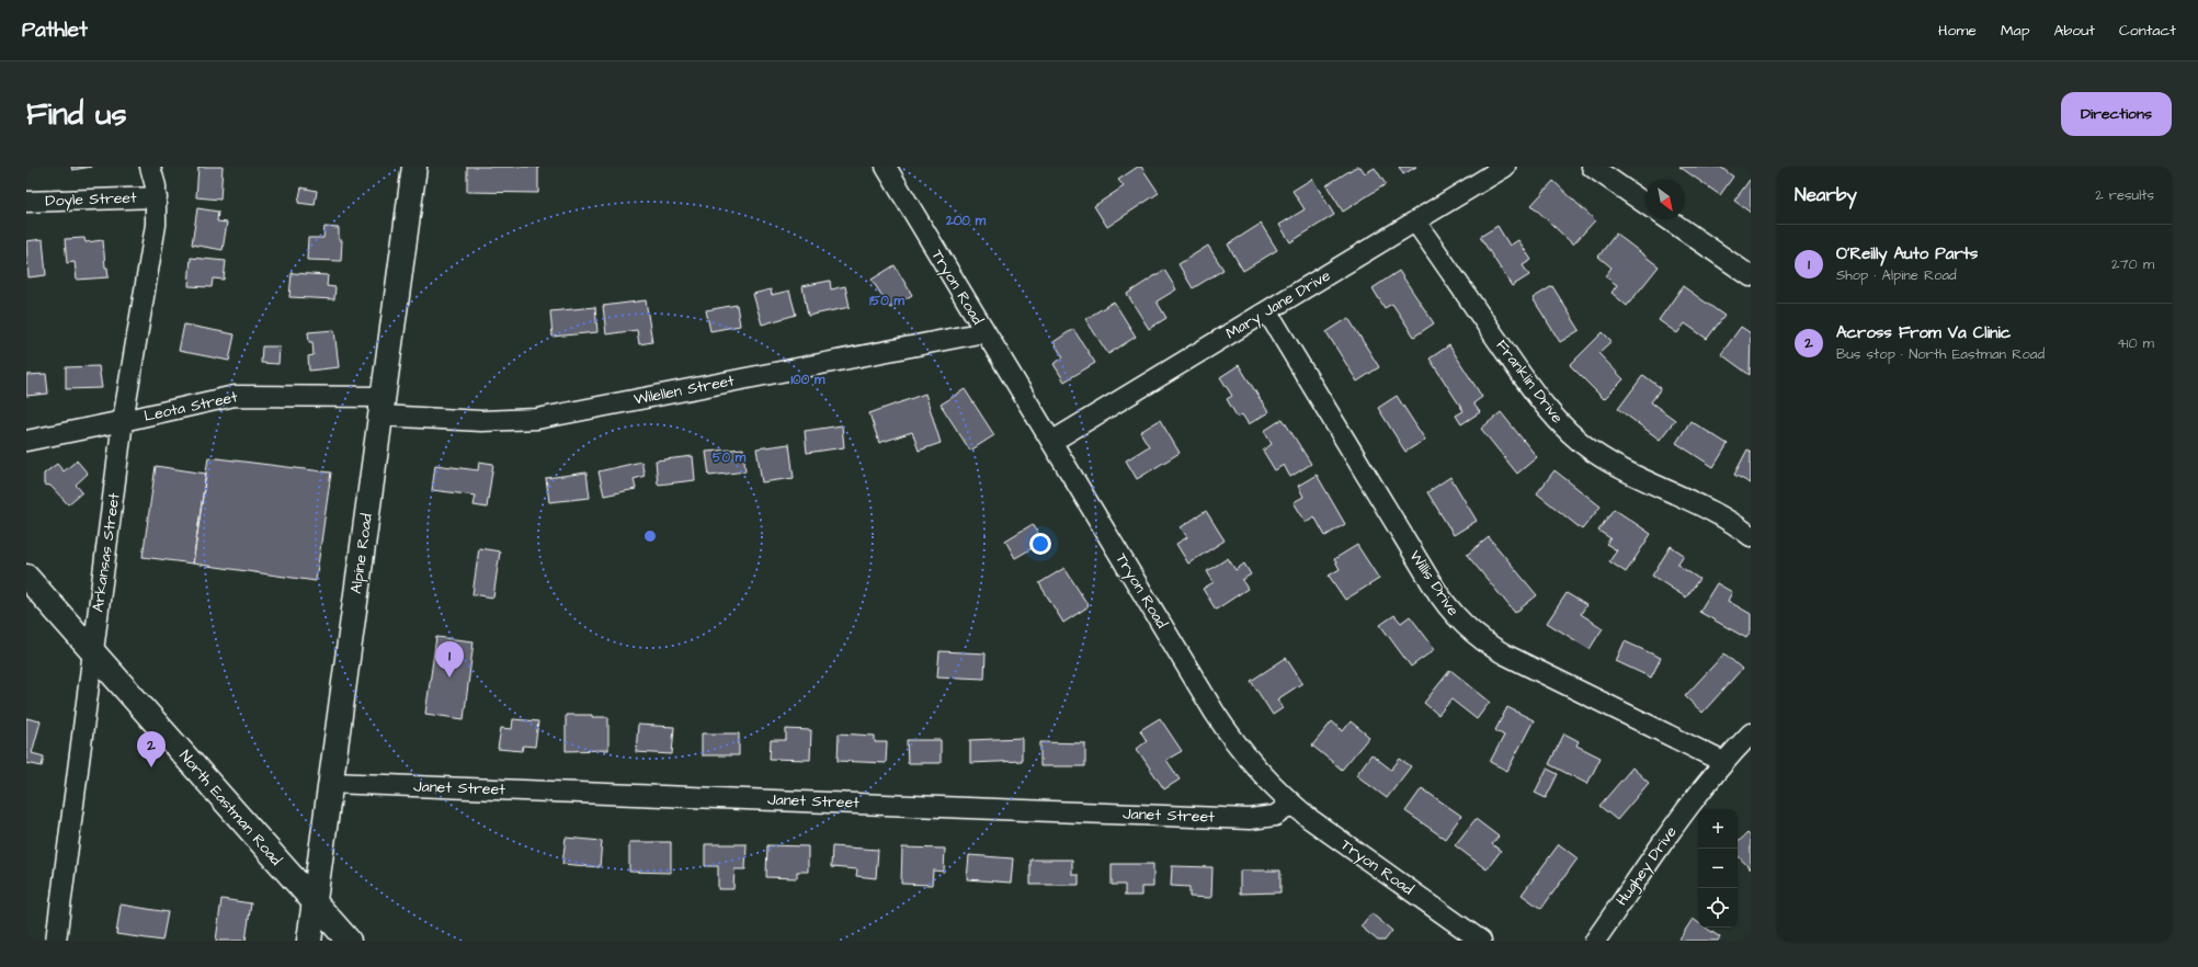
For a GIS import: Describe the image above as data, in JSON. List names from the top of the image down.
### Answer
{
  "streets": {
    "main road": ["Alpine Road", "North Eastman Road"],
    "street": [
      "Doyle Street",
      "Tryon Road",
      "Mary Jane Drive",
      "Franklin Drive",
      "Wilellen Street",
      "Leota Street",
      "Arkansas Street",
      "Willis Drive",
      "Janet Street",
      "Hughey Drive"
    ]
  },
  "crossings": [
    ["Doyle Street", "Arkansas Street"],
    ["Tryon Road", "Mary Jane Drive"],
    ["Tryon Road", "Wilellen Street"],
    ["Tryon Road", "Janet Street"],
    ["Mary Jane Drive", "Franklin Drive"],
    ["Mary Jane Drive", "Willis Drive"],
    ["Wilellen Street", "Leota Street"],
    ["Wilellen Street", "Alpine Road"],
    ["Leota Street", "Arkansas Street"],
    ["Leota Street", "Alpine Road"],
    ["Arkansas Street", "North Eastman Road"],
    ["Alpine Road", "Janet Street"],
    ["Alpine Road", "North Eastman Road"],
    ["Willis Drive", "Hughey Drive"]
  ],
  "north": "bottom right",
  "page": {
    "header": "Pathlet",
    "nav": [
      "Home",
      "Map",
      "About",
      "Contact"
    ],
    "buttons": "Directions",
    "title": "Find us",
    "heading": ["Nearby", "2 results"],
    "list": [
      {
        "mark": "1",
        "name": "O'Reilly Auto Parts",
        "note": "Shop · Alpine Road",
        "value": "270 m"
      },
      {
        "mark": "2",
        "name": "Across From Va Clinic",
        "note": "Bus stop · North Eastman Road",
        "value": "410 m"
      }
    ],
    "pins": ["1", "2"],
    "map_buttons": ["+", "−"]
  },
  "rings": [
    "200 m",
    "150 m",
    "100 m",
    "50 m"
  ]
}
